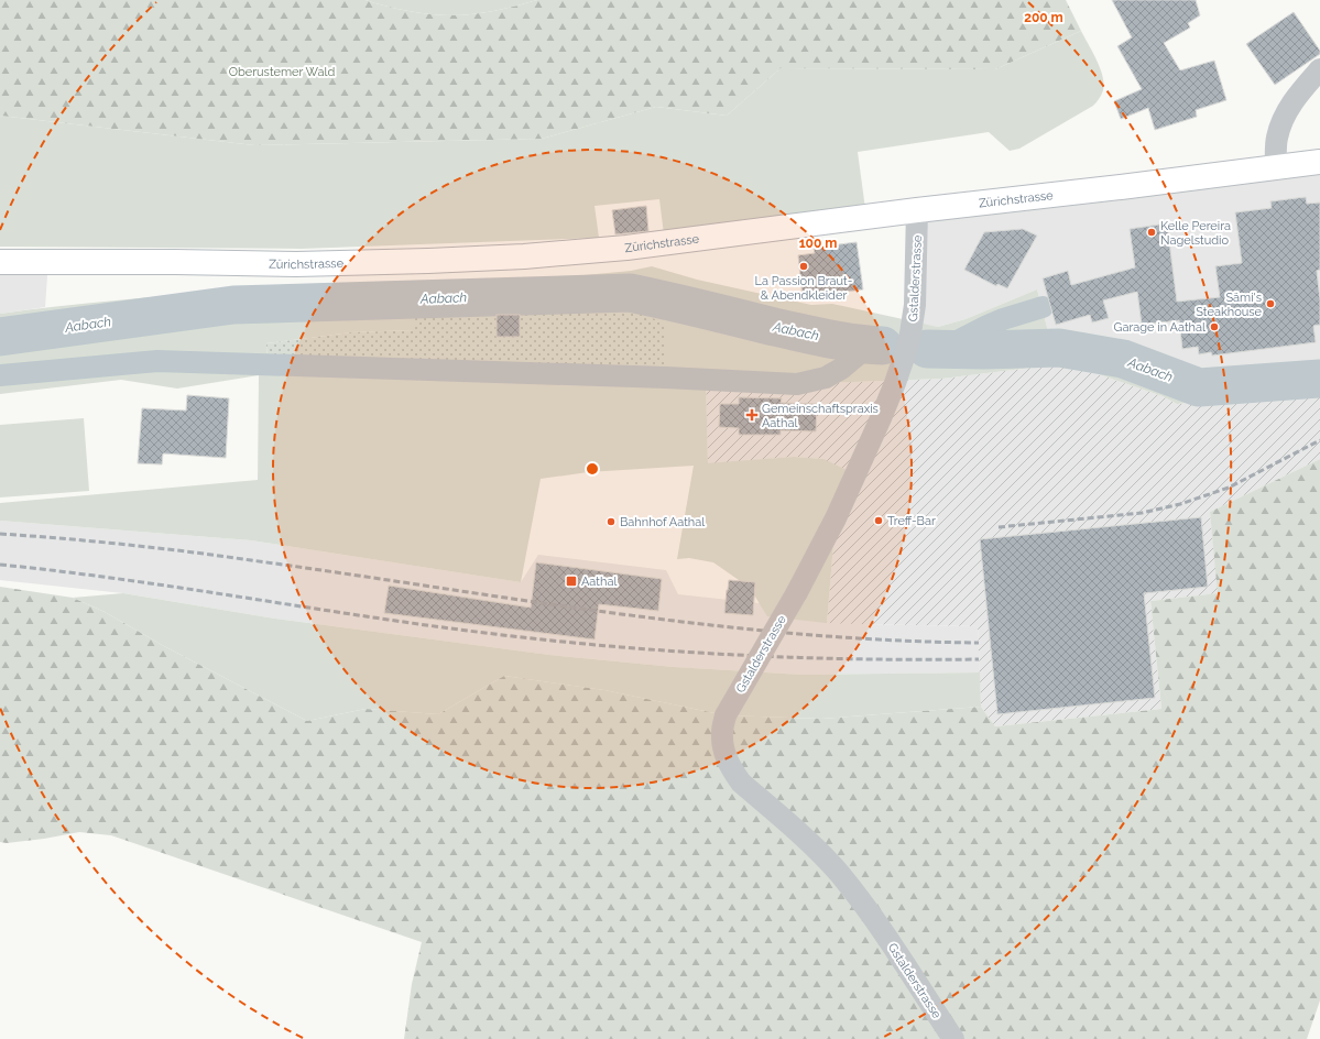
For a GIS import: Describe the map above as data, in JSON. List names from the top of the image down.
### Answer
{
  "streets": {
    "main road": ["Zürichstrasse"],
    "street": ["Gstalderstrasse"]
  },
  "crossings": [
    ["Zürichstrasse", "Gstalderstrasse"]
  ],
  "water": ["Aabach"],
  "parks": ["Oberustemer Wald"],
  "places": {
    "other": [
      "Kelle Pereira Nagelstudio",
      "La Passion Braut- & Abendkleider",
      "Sämi's Steakhouse",
      "Garage in Aathal",
      "Treff-Bar",
      "Bahnhof Aathal"
    ],
    "health": ["Gemeinschaftspraxis Aathal"],
    "transit": ["Aathal"]
  },
  "rings": ["200 m", "100 m"]
}
